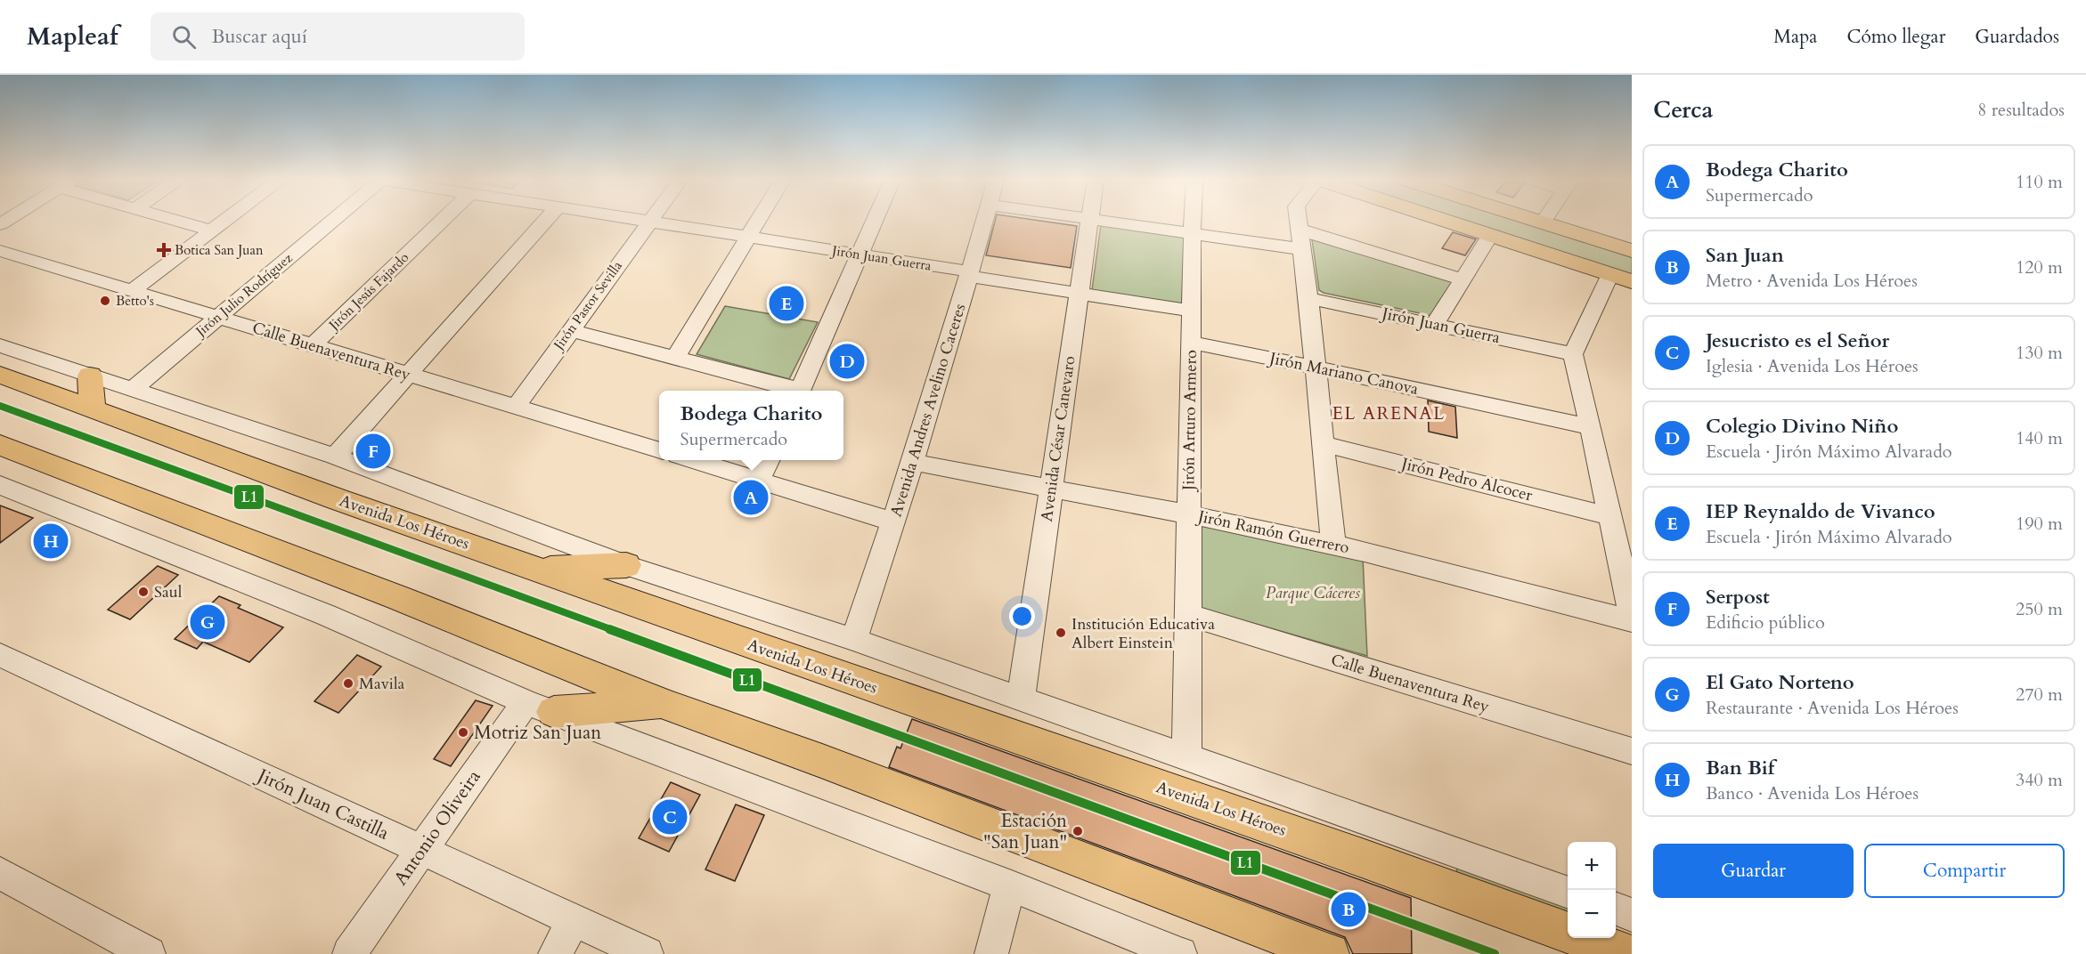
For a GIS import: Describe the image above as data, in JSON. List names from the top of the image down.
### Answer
{
  "streets": {
    "main road": ["Avenida Los Héroes"],
    "street": [
      "Jirón Juan Guerra",
      "Jirón Jesús Fajardo",
      "Jirón Julio Rodríguez",
      "Jirón Pastor Sevilla",
      "Calle Buenaventura Rey",
      "Jirón Mariano Canova",
      "Avenida Andres Avelino Caceres",
      "Jirón Arturo Armero",
      "Avenida César Canevaro",
      "Jirón Pedro Alcocer",
      "Jirón Ramón Guerrero",
      "Jirón Juan Castilla",
      "Antonio Oliveira"
    ]
  },
  "crossings": [
    ["Jirón Juan Guerra", "Jirón Pastor Sevilla"],
    ["Jirón Juan Guerra", "Avenida Andres Avelino Caceres"],
    ["Jirón Juan Guerra", "Jirón Arturo Armero"],
    ["Jirón Juan Guerra", "Avenida César Canevaro"],
    ["Jirón Jesús Fajardo", "Calle Buenaventura Rey"],
    ["Jirón Julio Rodríguez", "Calle Buenaventura Rey"],
    ["Jirón Pastor Sevilla", "Calle Buenaventura Rey"],
    ["Calle Buenaventura Rey", "Jirón Arturo Armero"],
    ["Jirón Mariano Canova", "Jirón Arturo Armero"],
    ["Avenida Andres Avelino Caceres", "Jirón Ramón Guerrero"],
    ["Jirón Arturo Armero", "Jirón Ramón Guerrero"],
    ["Avenida César Canevaro", "Jirón Ramón Guerrero"],
    ["Jirón Juan Castilla", "Antonio Oliveira"]
  ],
  "districts": ["EL ARENAL"],
  "parks": ["Parque Cáceres"],
  "places": {
    "health": ["Botica San Juan"],
    "other": [
      "Betto's",
      "Saul",
      "Institución Educativa Albert Einstein",
      "Mavila",
      "Motriz San Juan",
      "Estación \"San Juan\""
    ]
  },
  "lines": ["transit line L1"],
  "page": {
    "header": "Mapleaf",
    "search": "Buscar aquí",
    "nav": ["Mapa", "Cómo llegar", "Guardados"],
    "heading": ["Cerca", "8 resultados"],
    "list": [
      {
        "mark": "A",
        "name": "Bodega Charito",
        "note": "Supermercado",
        "value": "110 m"
      },
      {
        "mark": "B",
        "name": "San Juan",
        "note": "Metro · Avenida Los Héroes",
        "value": "120 m"
      },
      {
        "mark": "C",
        "name": "Jesucristo es el Señor",
        "note": "Iglesia · Avenida Los Héroes",
        "value": "130 m"
      },
      {
        "mark": "D",
        "name": "Colegio Divino Niño",
        "note": "Escuela · Jirón Máximo Alvarado",
        "value": "140 m"
      },
      {
        "mark": "E",
        "name": "IEP Reynaldo de Vivanco",
        "note": "Escuela · Jirón Máximo Alvarado",
        "value": "190 m"
      },
      {
        "mark": "F",
        "name": "Serpost",
        "note": "Edificio público",
        "value": "250 m"
      },
      {
        "mark": "G",
        "name": "El Gato Norteno",
        "note": "Restaurante · Avenida Los Héroes",
        "value": "270 m"
      },
      {
        "mark": "H",
        "name": "Ban Bif",
        "note": "Banco · Avenida Los Héroes",
        "value": "340 m"
      }
    ],
    "pins": [
      "E",
      "D",
      "F",
      "A",
      "H",
      "G",
      "C",
      "B"
    ],
    "popup": ["Bodega Charito", "Supermercado"],
    "buttons": ["Guardar", "Compartir"],
    "map_buttons": ["+", "−"]
  }
}
